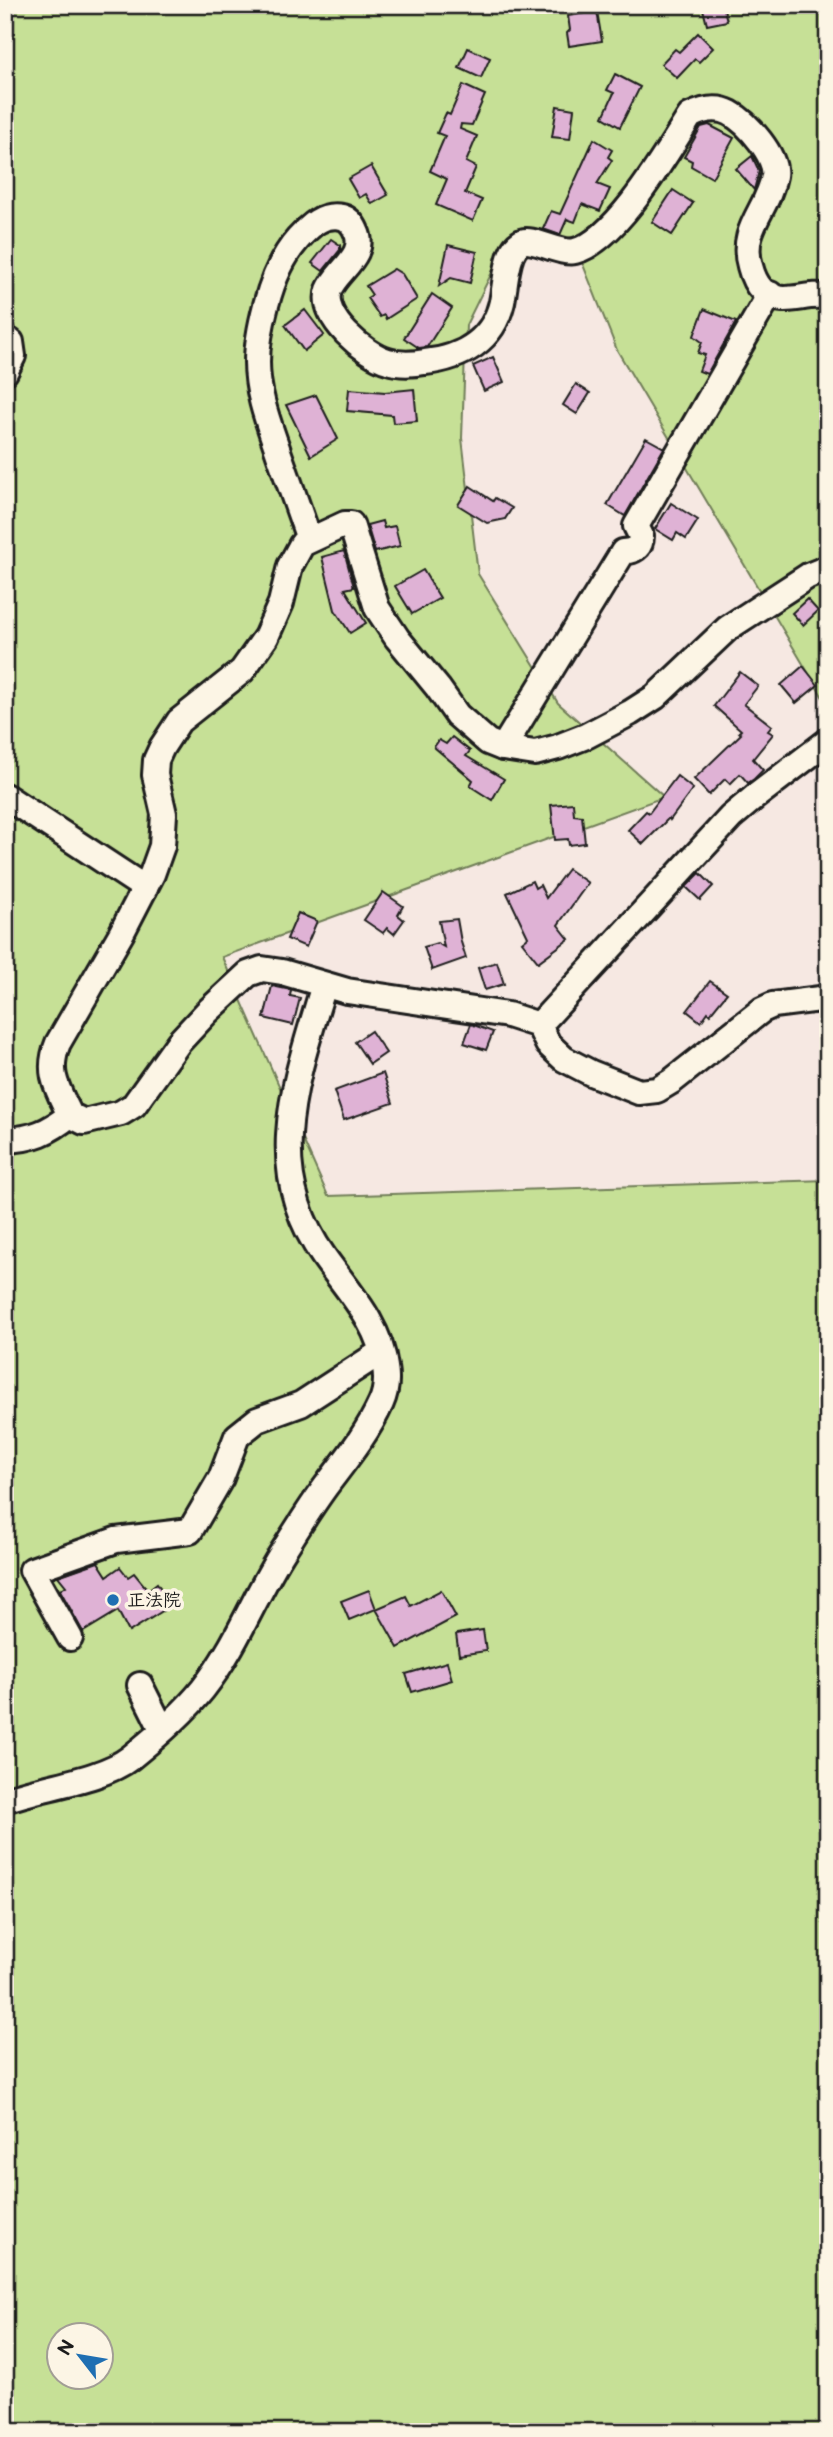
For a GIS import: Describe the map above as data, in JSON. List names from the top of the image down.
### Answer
{
  "places": ["正法院"],
  "north": "top left"
}
